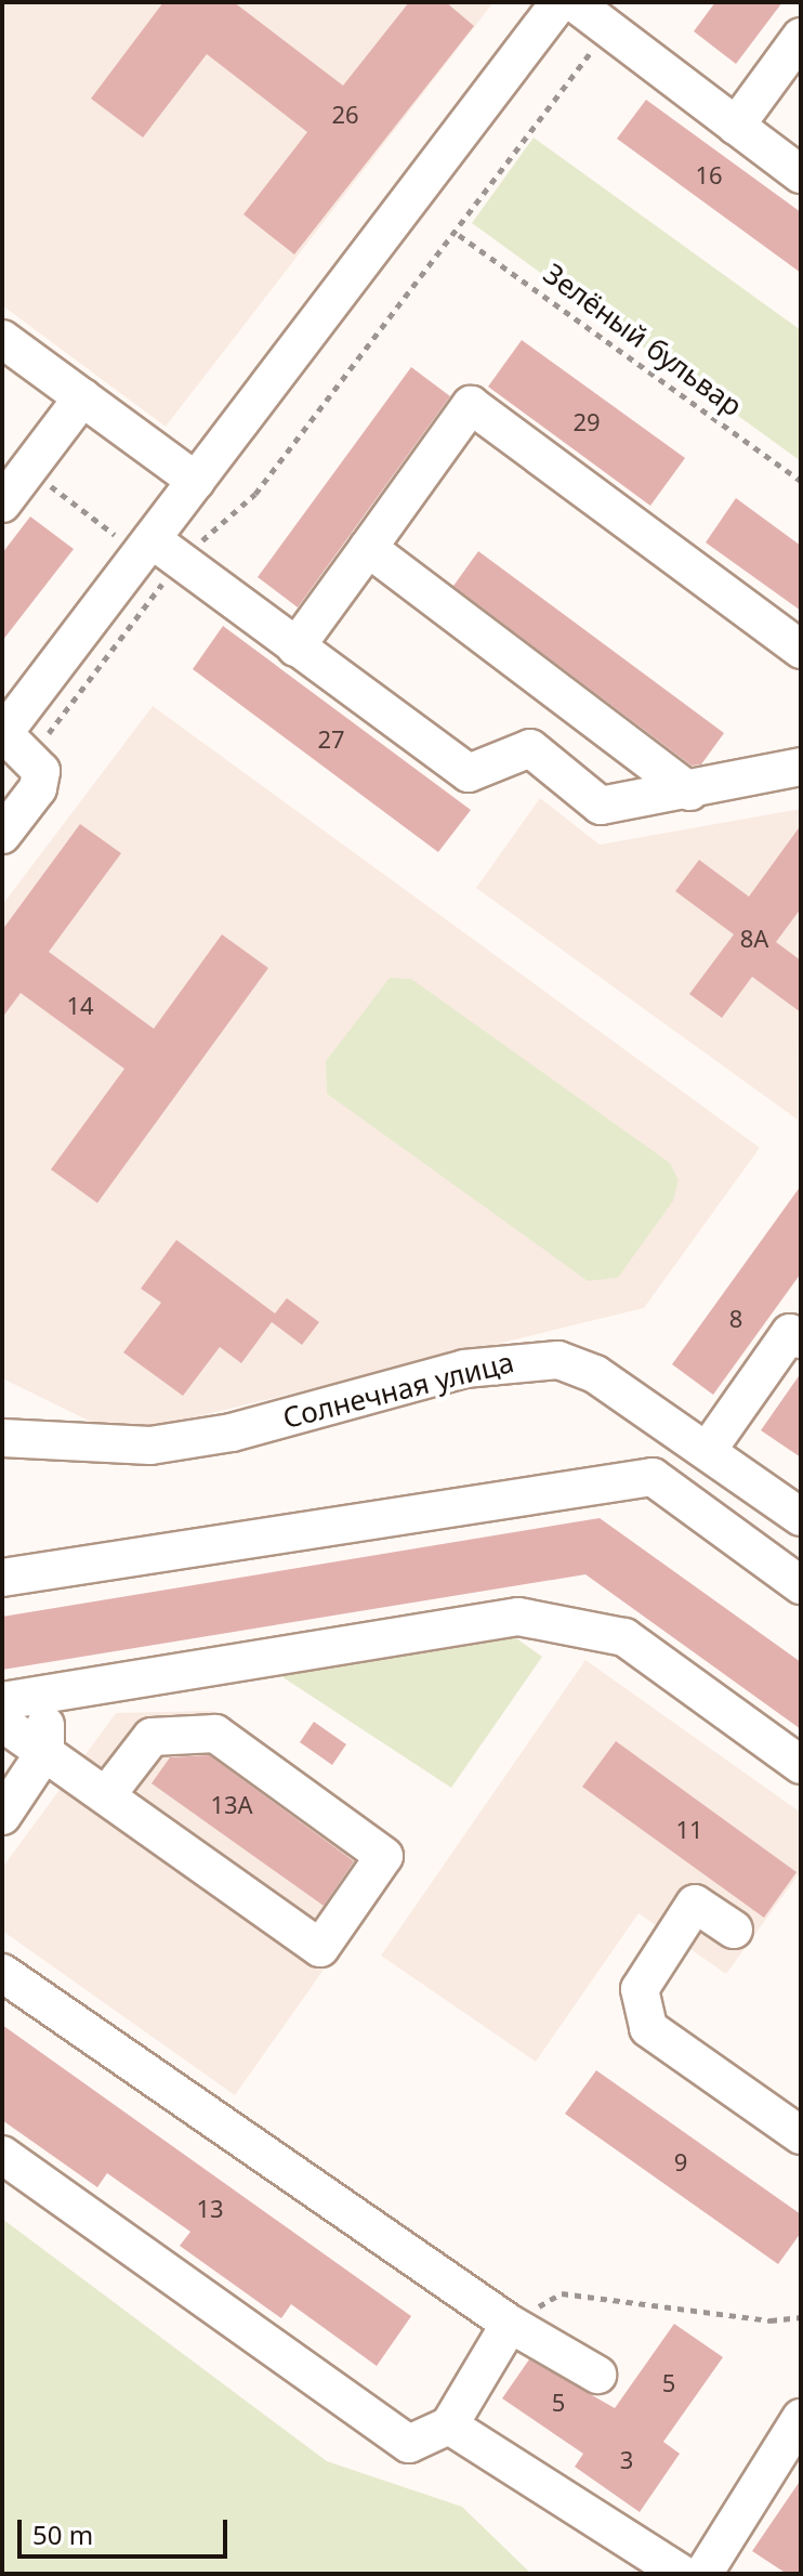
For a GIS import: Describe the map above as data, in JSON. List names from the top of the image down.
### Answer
{
  "streets": {
    "street": ["Солнечная улица"],
    "path": ["Зелёный бульвар"]
  },
  "house_numbers": [
    "26",
    "16",
    "29",
    "27",
    "8А",
    "14",
    "8",
    "13А",
    "11",
    "9",
    "13",
    "5",
    "5",
    "3"
  ],
  "scale_bar": "50 m"
}
